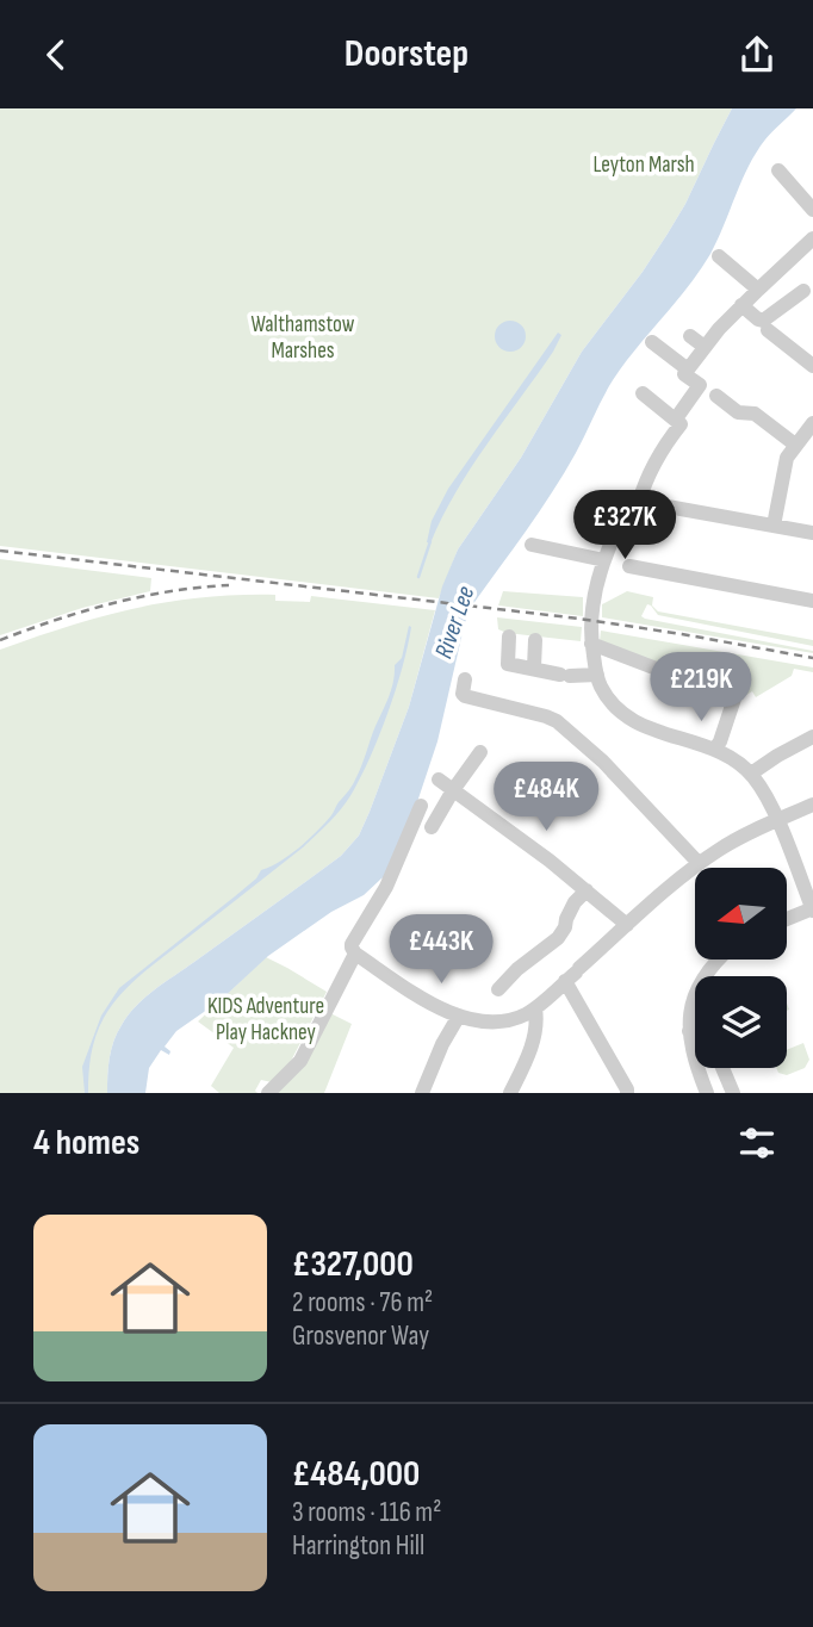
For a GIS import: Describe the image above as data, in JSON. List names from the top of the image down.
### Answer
{
  "water": ["River Lee"],
  "parks": ["Leyton Marsh", "Walthamstow Marshes", "KIDS Adventure Play Hackney"],
  "north": "left",
  "page": {
    "header": "Doorstep",
    "price": [
      "£327K",
      "£219K",
      "£484K",
      "£443K"
    ],
    "heading": "4 homes",
    "list": [
      {
        "name": "£327,000",
        "note": "2 rooms · 76 m² · Grosvenor Way"
      },
      {
        "name": "£484,000",
        "note": "3 rooms · 116 m² · Harrington Hill"
      }
    ]
  }
}
